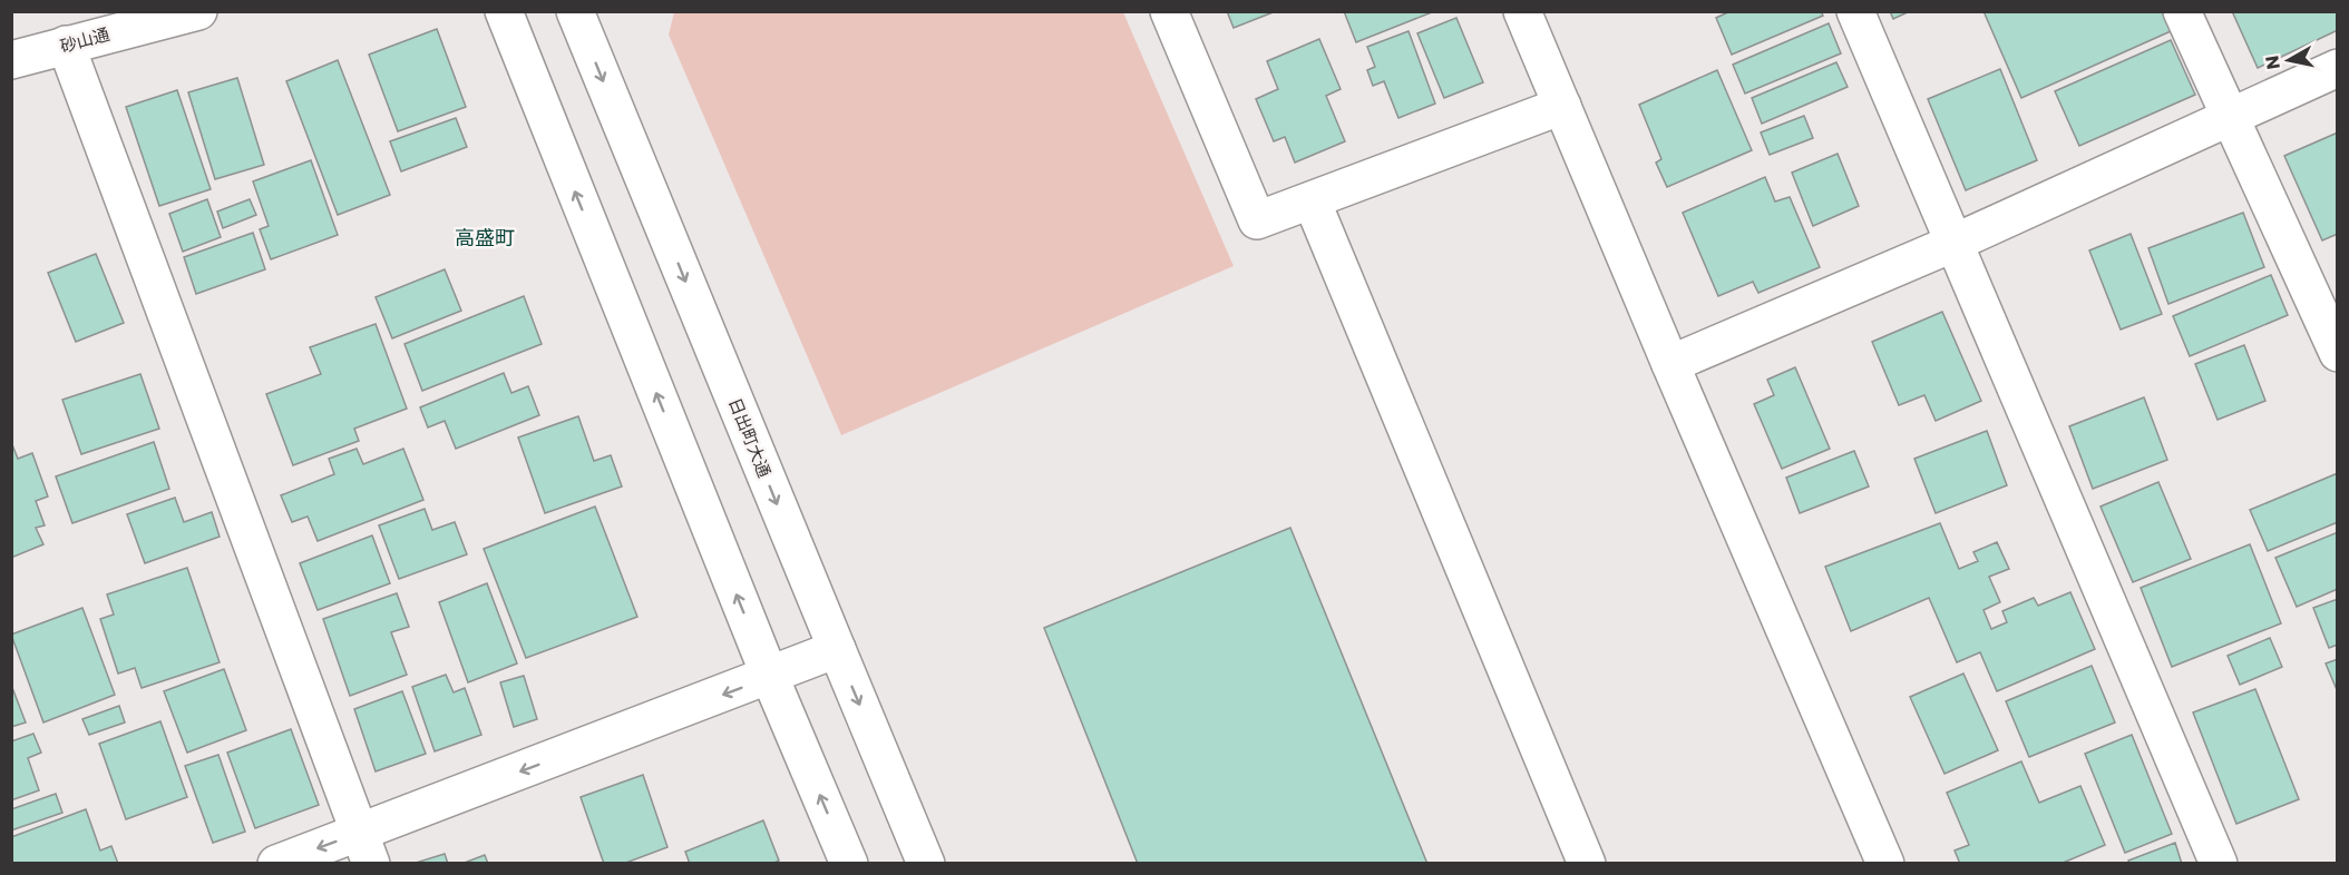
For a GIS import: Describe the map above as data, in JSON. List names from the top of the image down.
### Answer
{
  "streets": {
    "street": ["砂山通", "日出町大通"]
  },
  "districts": ["高盛町"],
  "north": "left"
}
